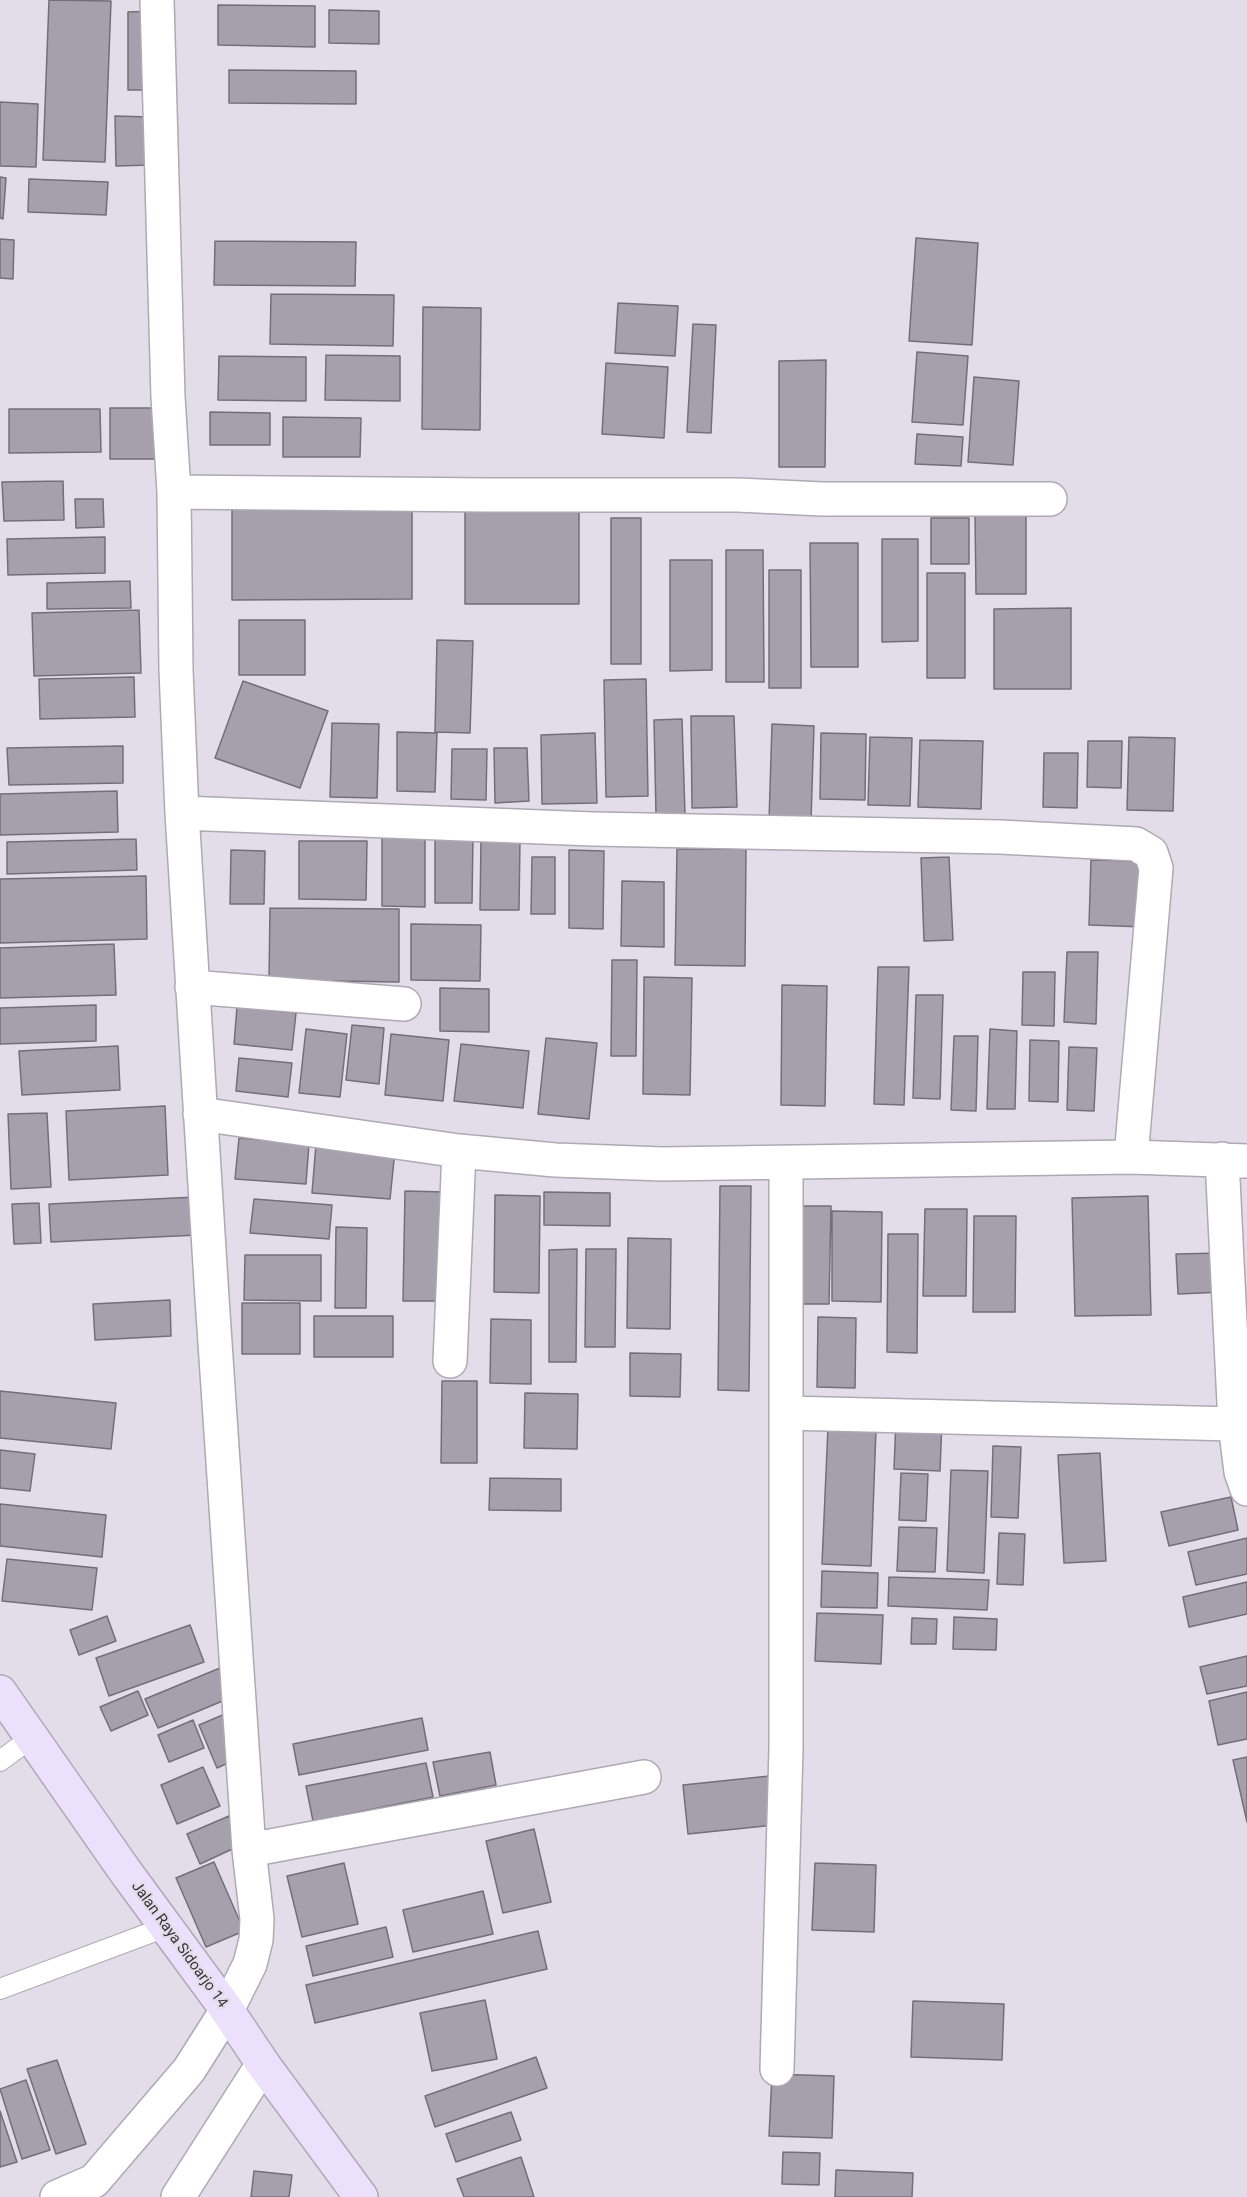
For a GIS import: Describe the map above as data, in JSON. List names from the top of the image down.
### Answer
{
  "streets": {
    "main road": ["Jalan Raya Sidoarjo 14"]
  }
}
